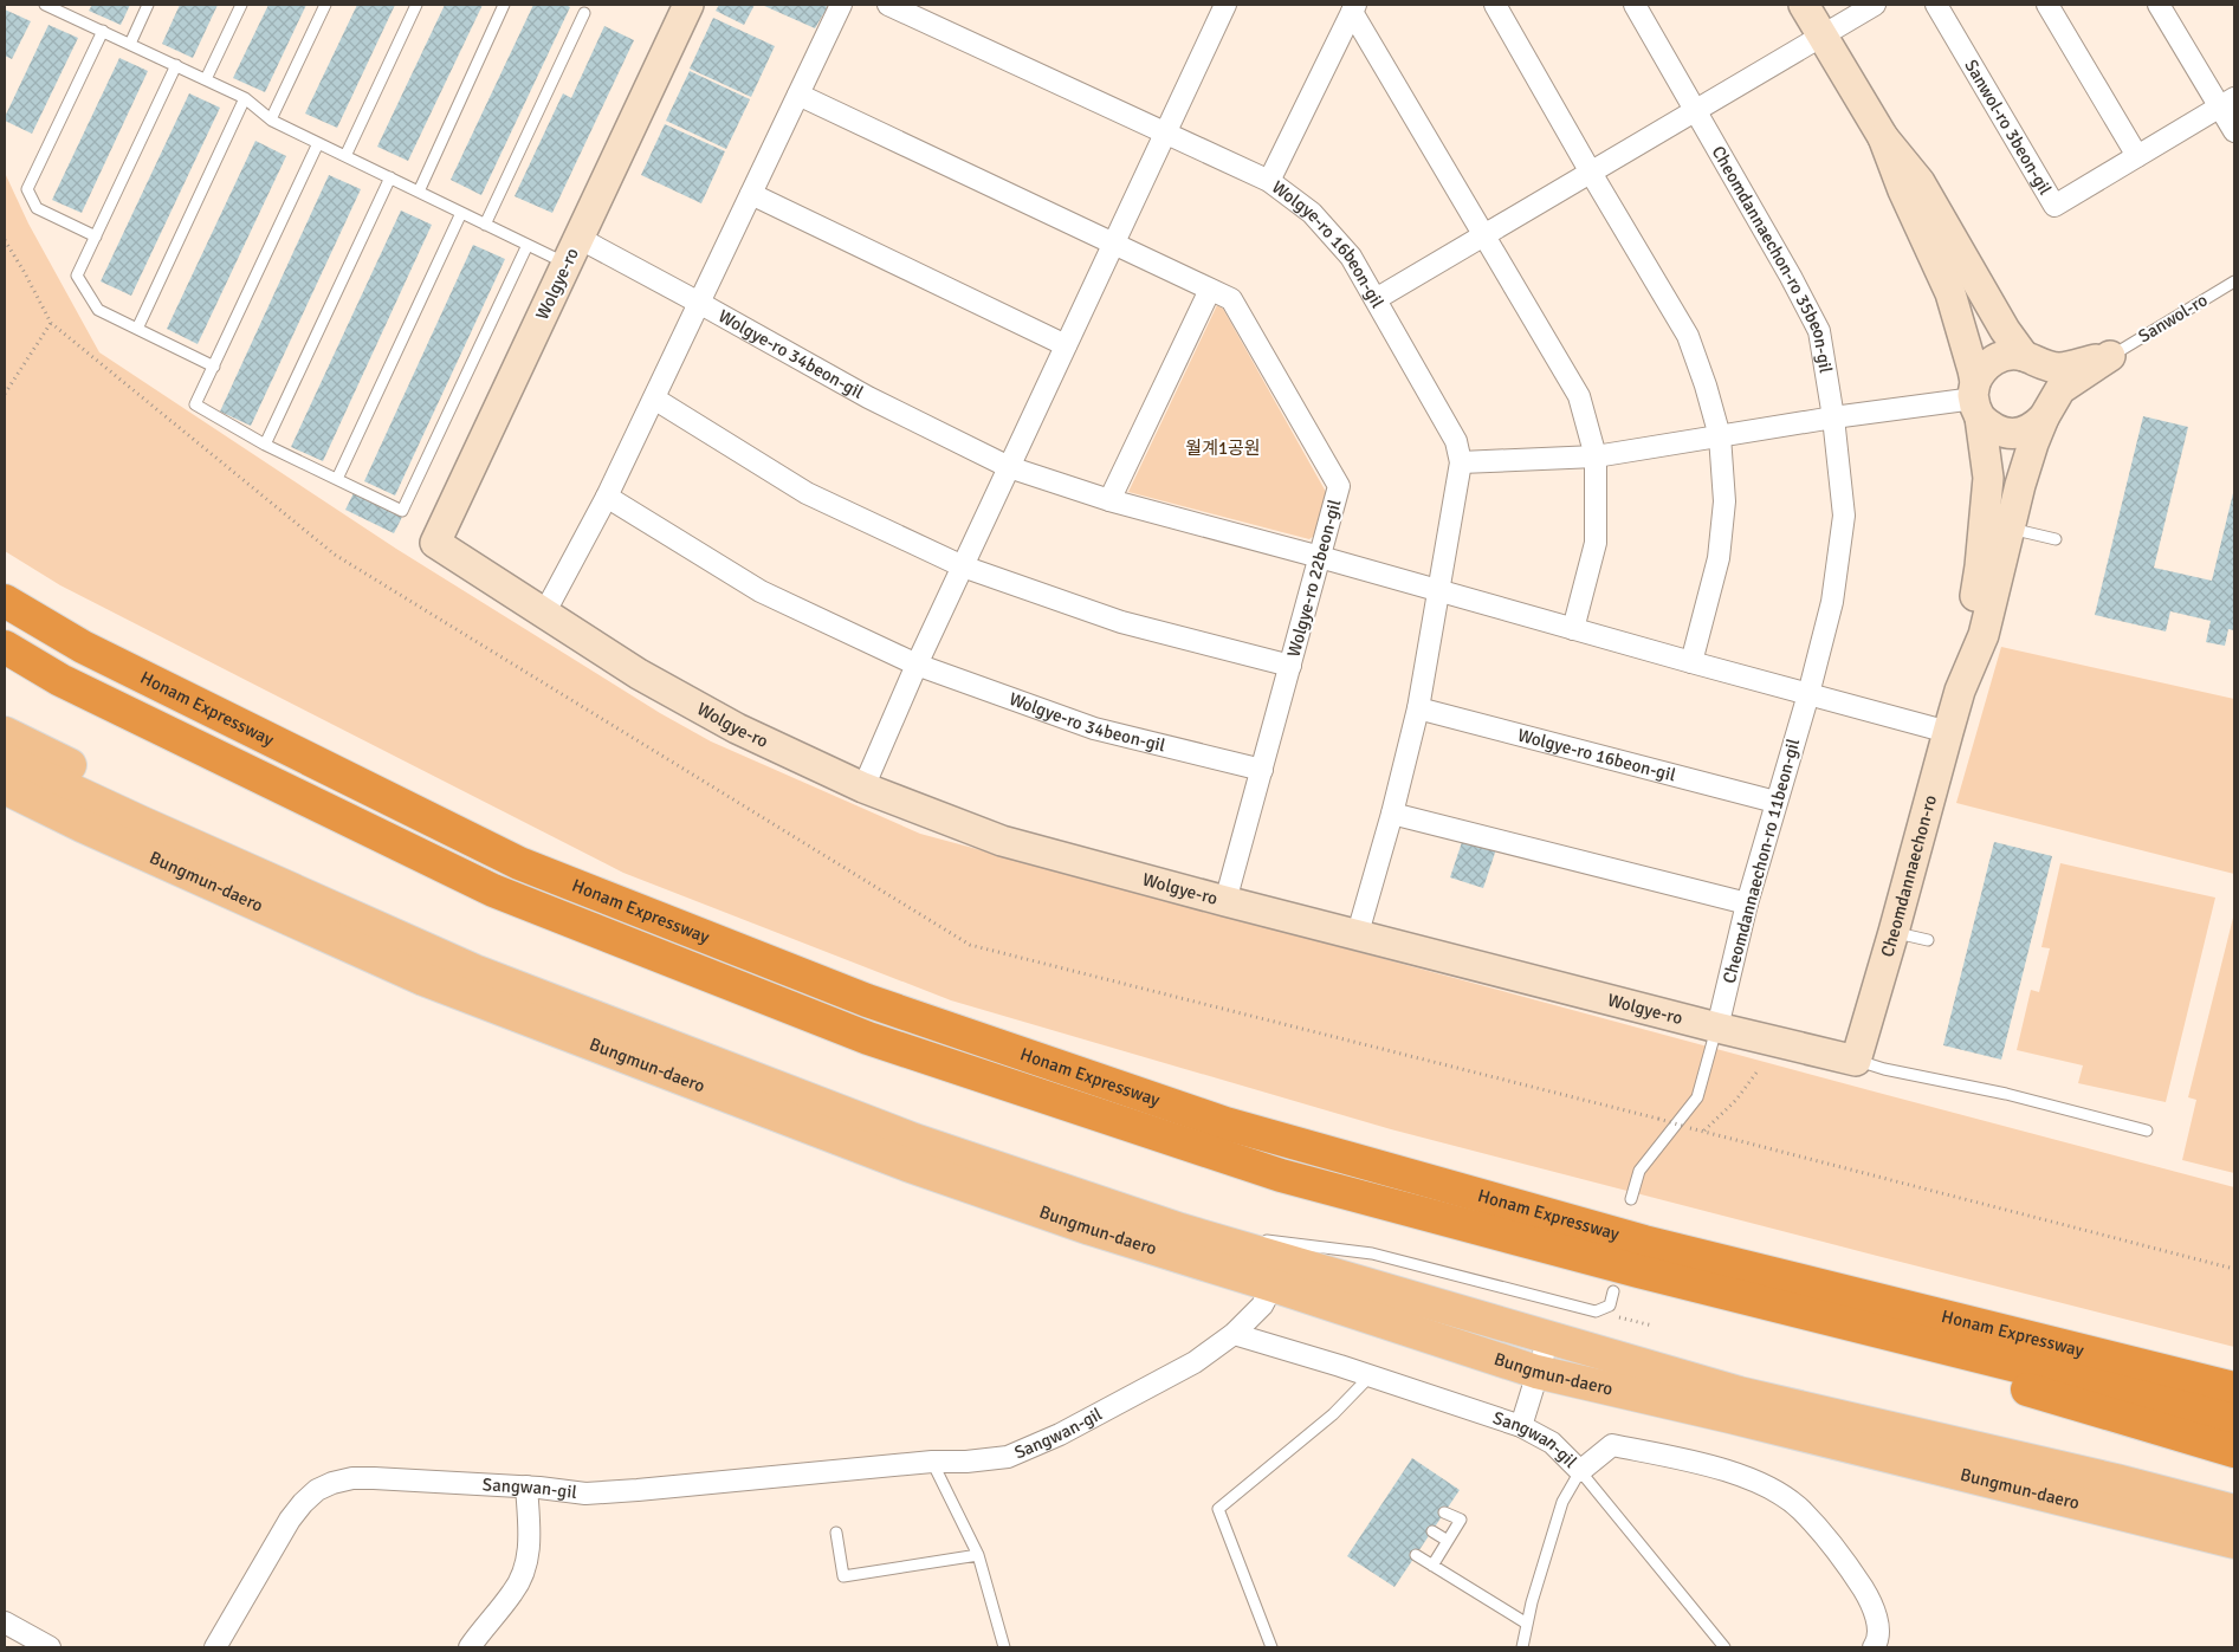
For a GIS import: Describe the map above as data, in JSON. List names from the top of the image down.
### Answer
{
  "streets": {
    "highway": ["Honam Expressway"],
    "main road": ["Bungmun-daero"],
    "street": [
      "Sanwol-ro 3beon-gil",
      "Wolgye-ro 16beon-gil",
      "Cheomdannaechon-ro 35beon-gil",
      "Wolgye-ro",
      "Wolgye-ro 34beon-gil",
      "Wolgye-ro 22beon-gil",
      "Cheomdannaechon-ro 11beon-gil",
      "Cheomdannaechon-ro",
      "Sangwan-gil"
    ],
    "lane": ["Sanwol-ro"]
  },
  "crossings": [
    ["Wolgye-ro 16beon-gil", "Wolgye-ro"],
    ["Wolgye-ro 16beon-gil", "Wolgye-ro 34beon-gil"],
    ["Wolgye-ro 16beon-gil", "Cheomdannaechon-ro 11beon-gil"],
    ["Cheomdannaechon-ro 35beon-gil", "Cheomdannaechon-ro 11beon-gil"],
    ["Wolgye-ro", "Wolgye-ro 34beon-gil"],
    ["Wolgye-ro", "Wolgye-ro 22beon-gil"],
    ["Wolgye-ro", "Cheomdannaechon-ro 11beon-gil"],
    ["Wolgye-ro", "Cheomdannaechon-ro"],
    ["Wolgye-ro 34beon-gil", "Wolgye-ro 22beon-gil"],
    ["Bungmun-daero", "Sangwan-gil"]
  ],
  "parks": ["월계1공원"]
}
